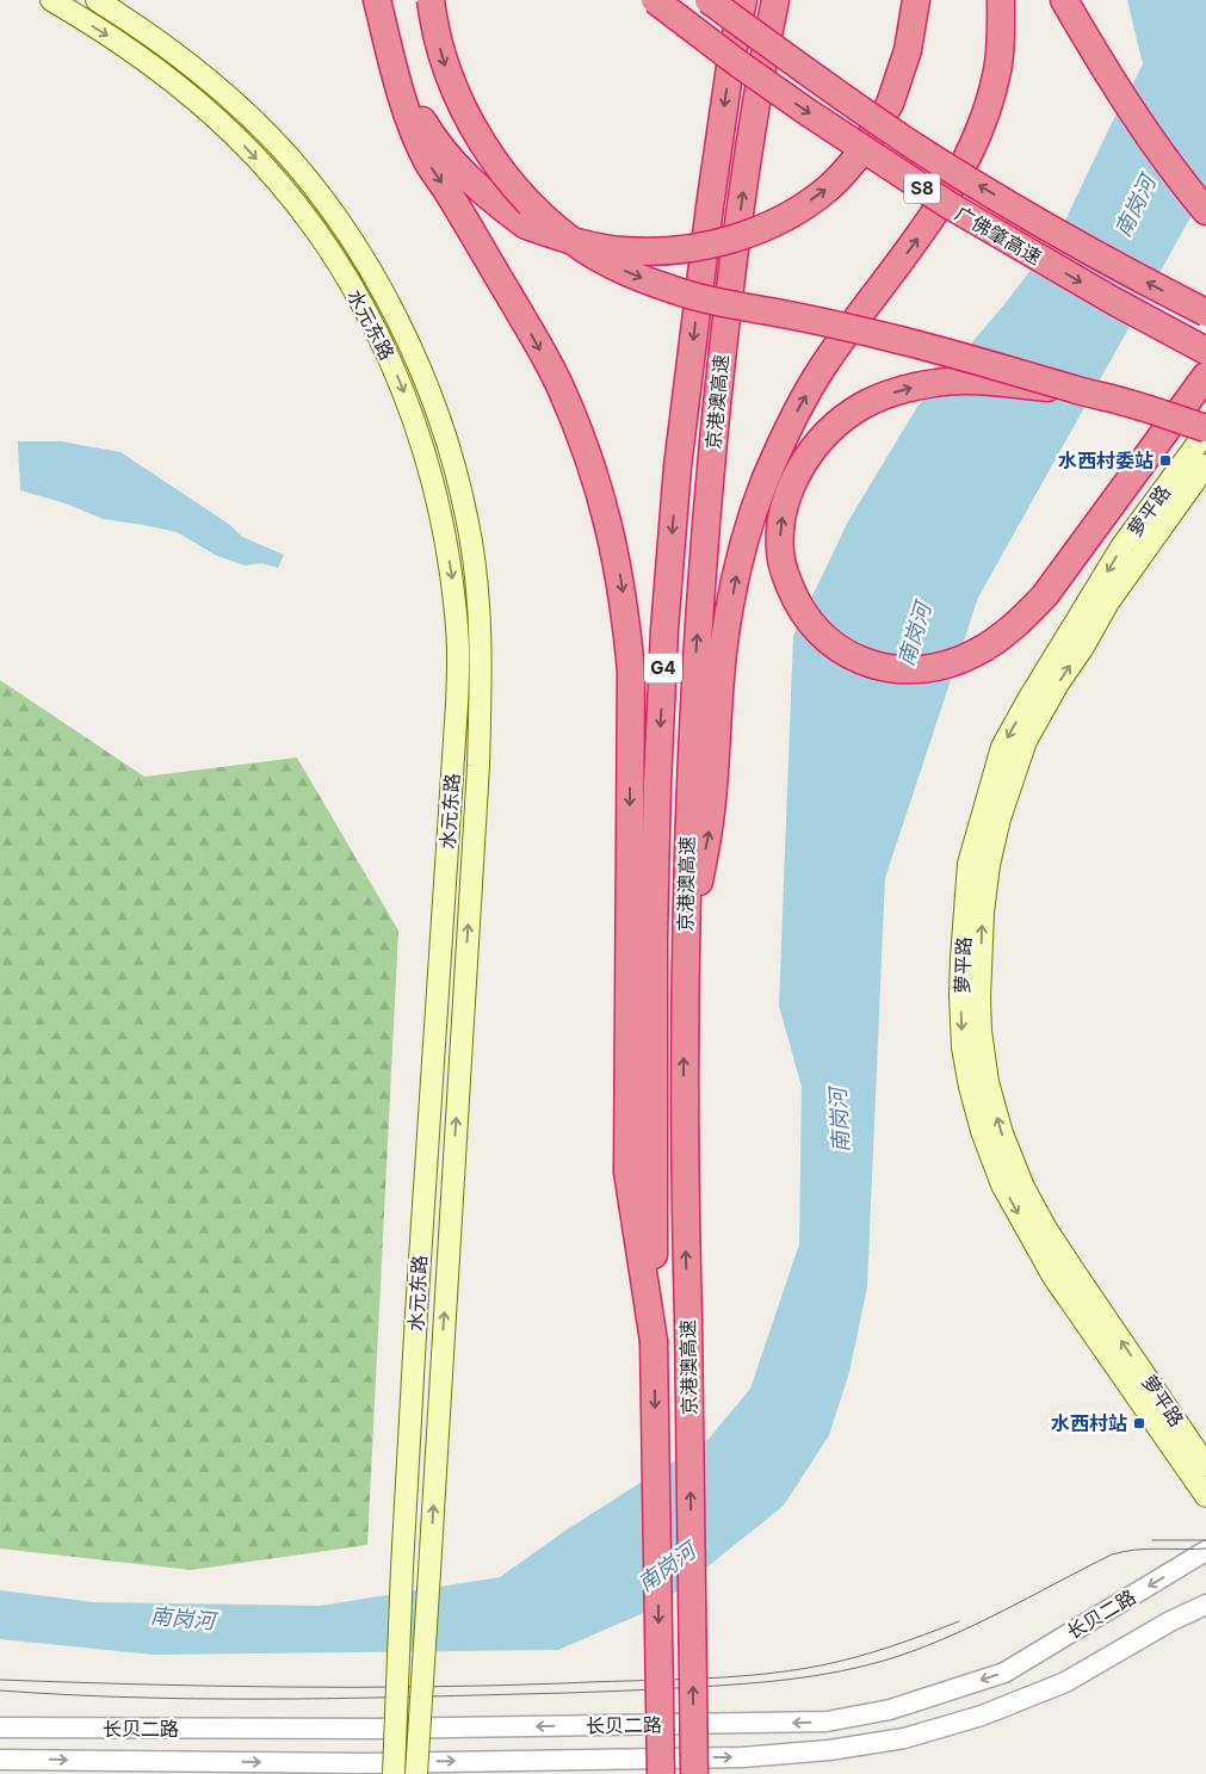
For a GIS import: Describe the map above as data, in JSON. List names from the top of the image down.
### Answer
{
  "streets": {
    "highway": [
      "S8",
      "广佛肇高速",
      "京港澳高速",
      "G4"
    ],
    "main road": ["水元东路", "萝平路"],
    "street": ["长贝二路"]
  },
  "water": ["南岗河"],
  "places": {
    "transit": ["水西村委站", "水西村站"]
  }
}
